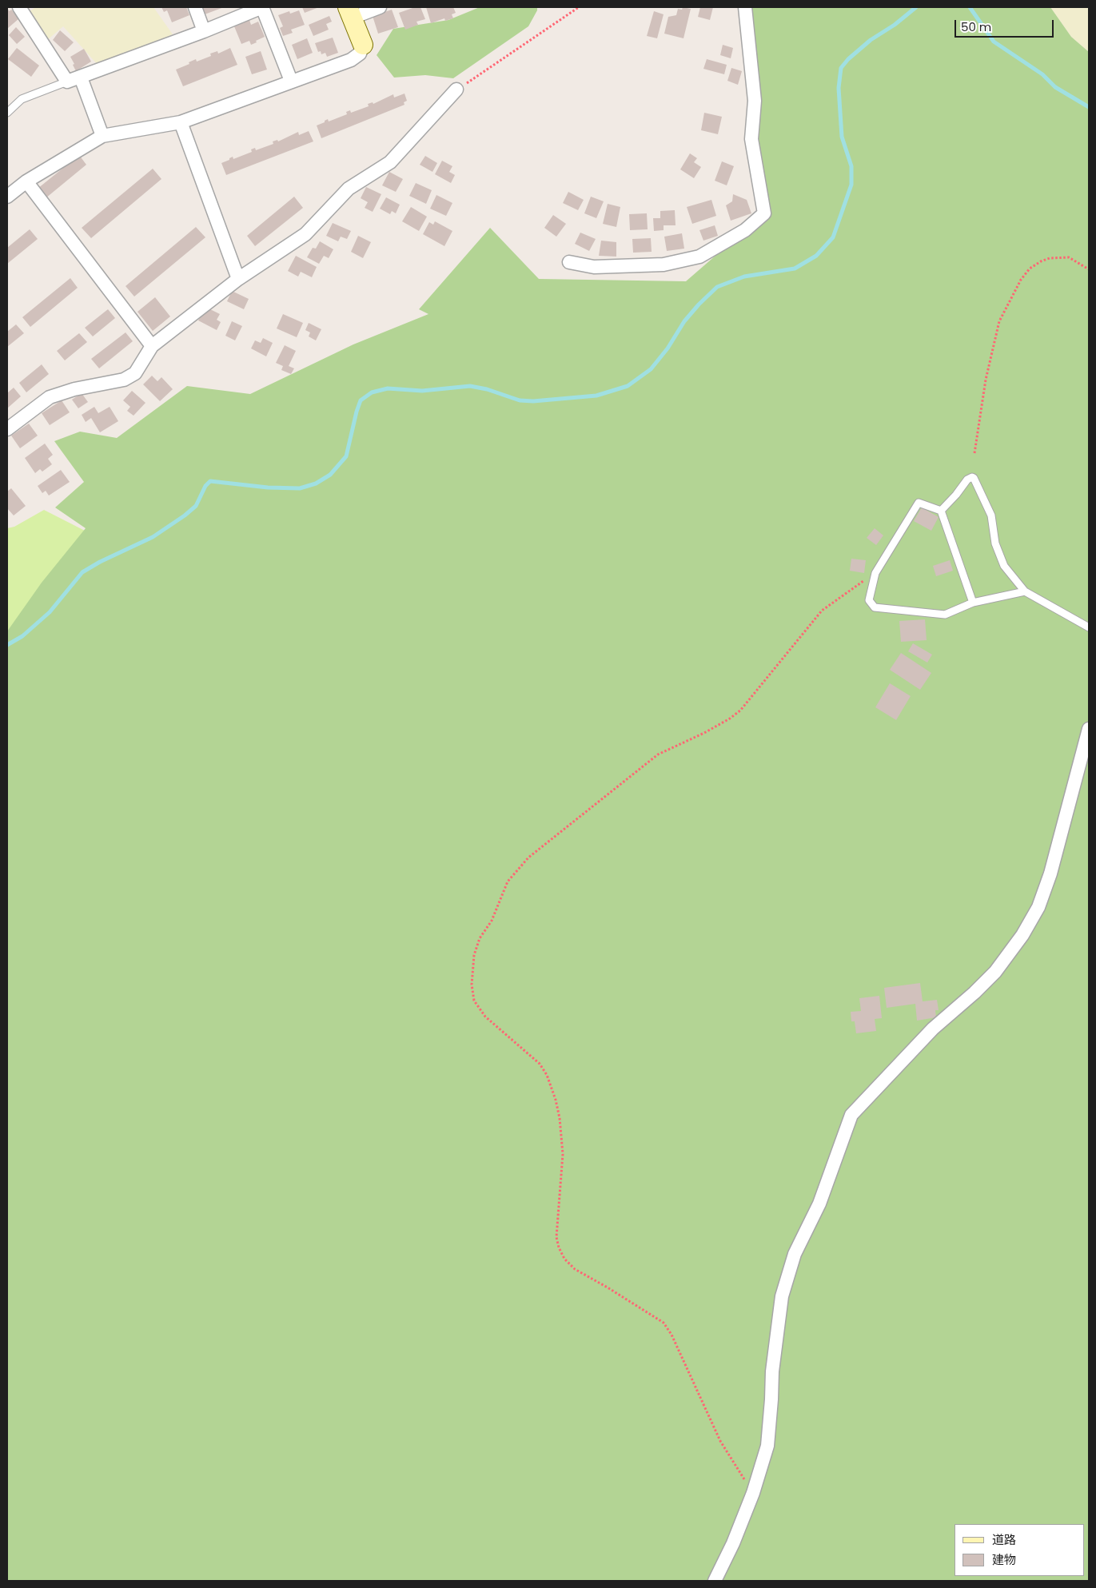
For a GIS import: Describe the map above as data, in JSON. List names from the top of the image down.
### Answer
{
  "legend": ["道路", "建物"],
  "scale_bar": "50 m"
}
